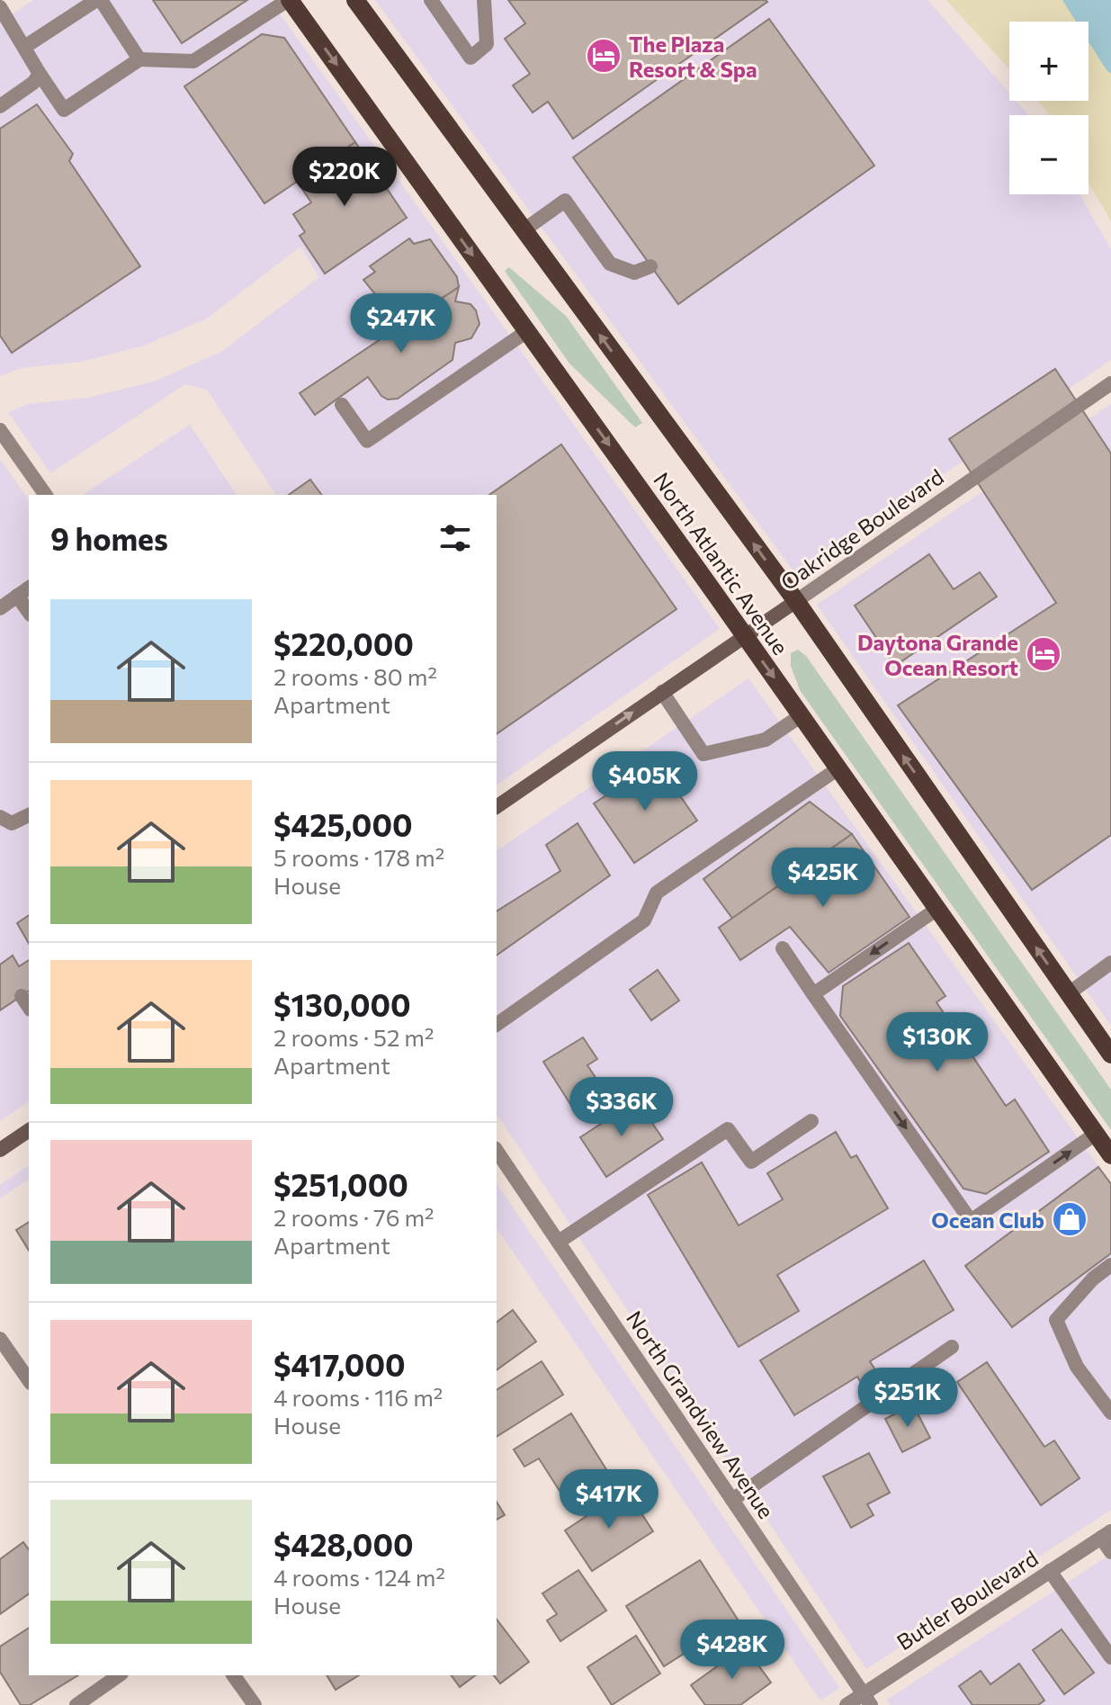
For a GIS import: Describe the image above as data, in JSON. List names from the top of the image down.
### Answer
{
  "streets": {
    "main road": ["Oakridge Boulevard", "North Atlantic Avenue"],
    "street": ["North Grandview Avenue", "Butler Boulevard"]
  },
  "crossings": [
    ["Oakridge Boulevard", "North Atlantic Avenue"],
    ["North Grandview Avenue", "Butler Boulevard"]
  ],
  "places": {
    "hotel": ["The Plaza Resort & Spa", "Daytona Grande Ocean Resort"],
    "shop": ["Ocean Club"]
  },
  "page": {
    "map_buttons": ["+", "−"],
    "price": [
      "$220K",
      "$247K",
      "$405K",
      "$425K",
      "$130K",
      "$336K",
      "$251K",
      "$417K",
      "$428K"
    ],
    "heading": "9 homes",
    "list": [
      {
        "name": "$220,000",
        "note": "2 rooms · 80 m² · Apartment"
      },
      {
        "name": "$425,000",
        "note": "5 rooms · 178 m² · House"
      },
      {
        "name": "$130,000",
        "note": "2 rooms · 52 m² · Apartment"
      },
      {
        "name": "$251,000",
        "note": "2 rooms · 76 m² · Apartment"
      },
      {
        "name": "$417,000",
        "note": "4 rooms · 116 m² · House"
      },
      {
        "name": "$428,000",
        "note": "4 rooms · 124 m² · House"
      }
    ]
  }
}
